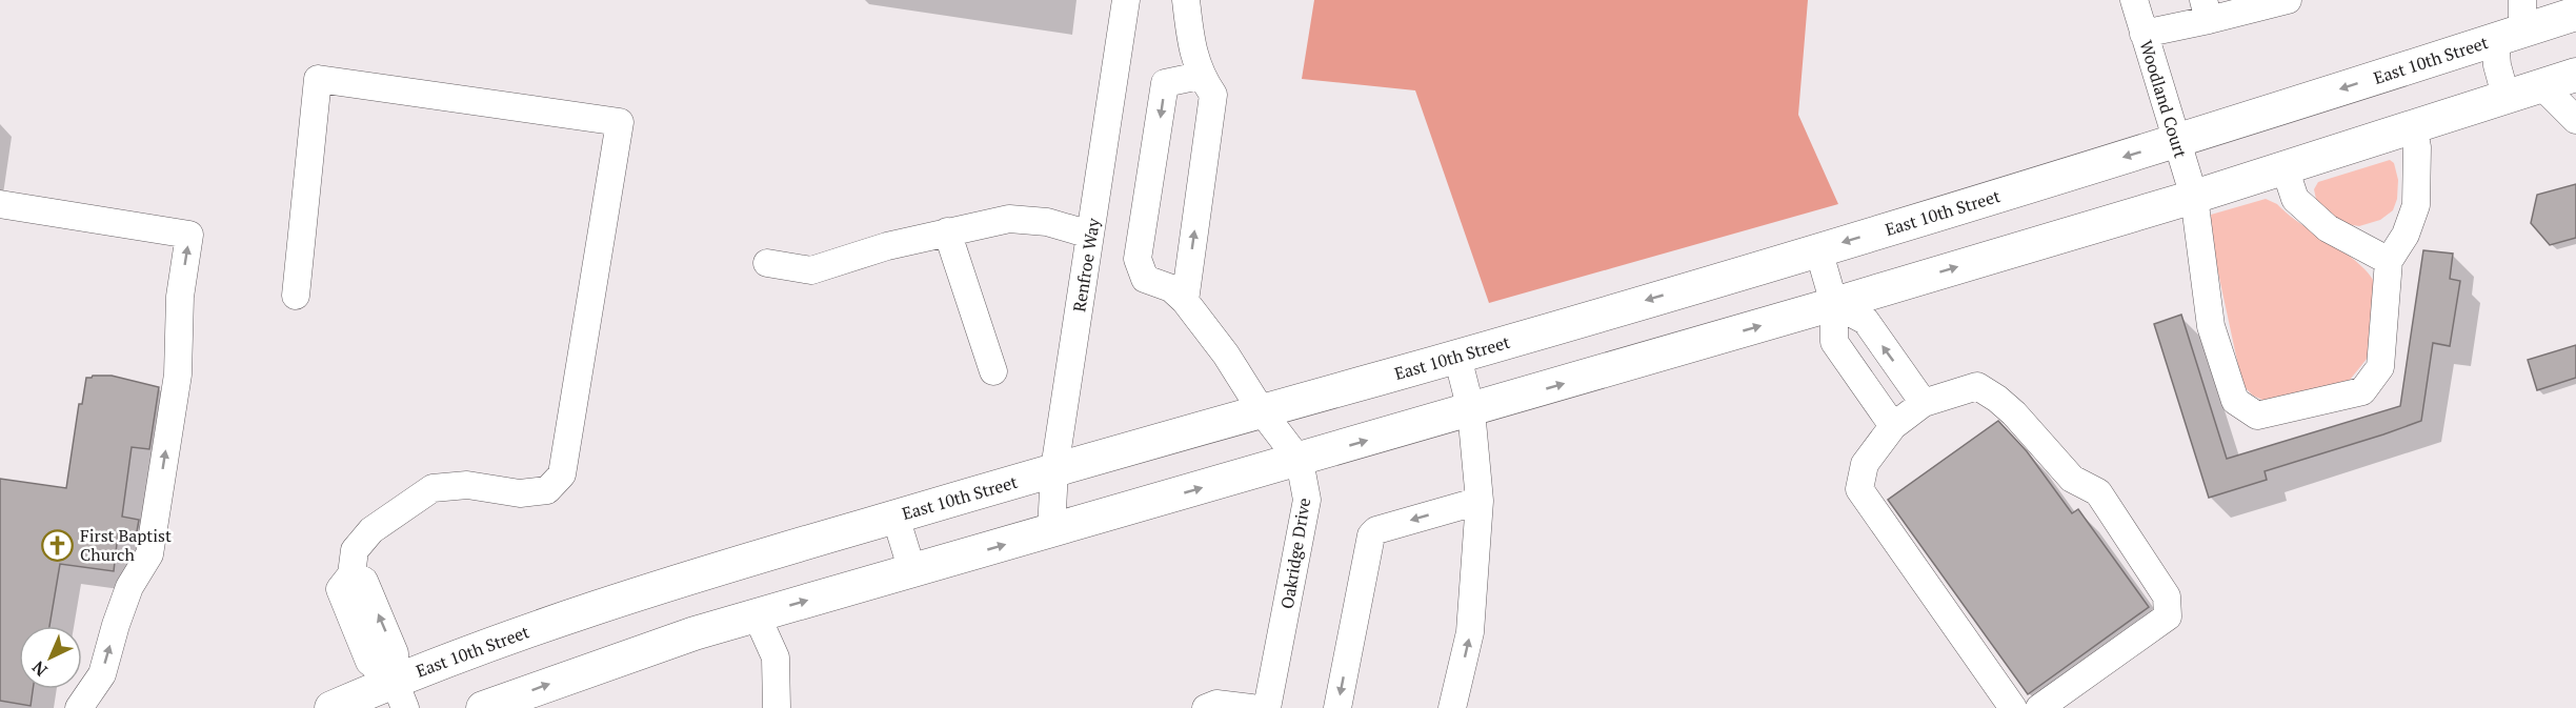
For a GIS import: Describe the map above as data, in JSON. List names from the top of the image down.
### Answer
{
  "streets": {
    "main road": ["East 10th Street"],
    "street": ["Woodland Court", "Renfroe Way", "Oakridge Drive"]
  },
  "crossings": [
    ["East 10th Street", "Woodland Court"],
    ["East 10th Street", "Renfroe Way"],
    ["East 10th Street", "Oakridge Drive"]
  ],
  "places": {
    "church": ["First Baptist Church"]
  },
  "north": "bottom left"
}
